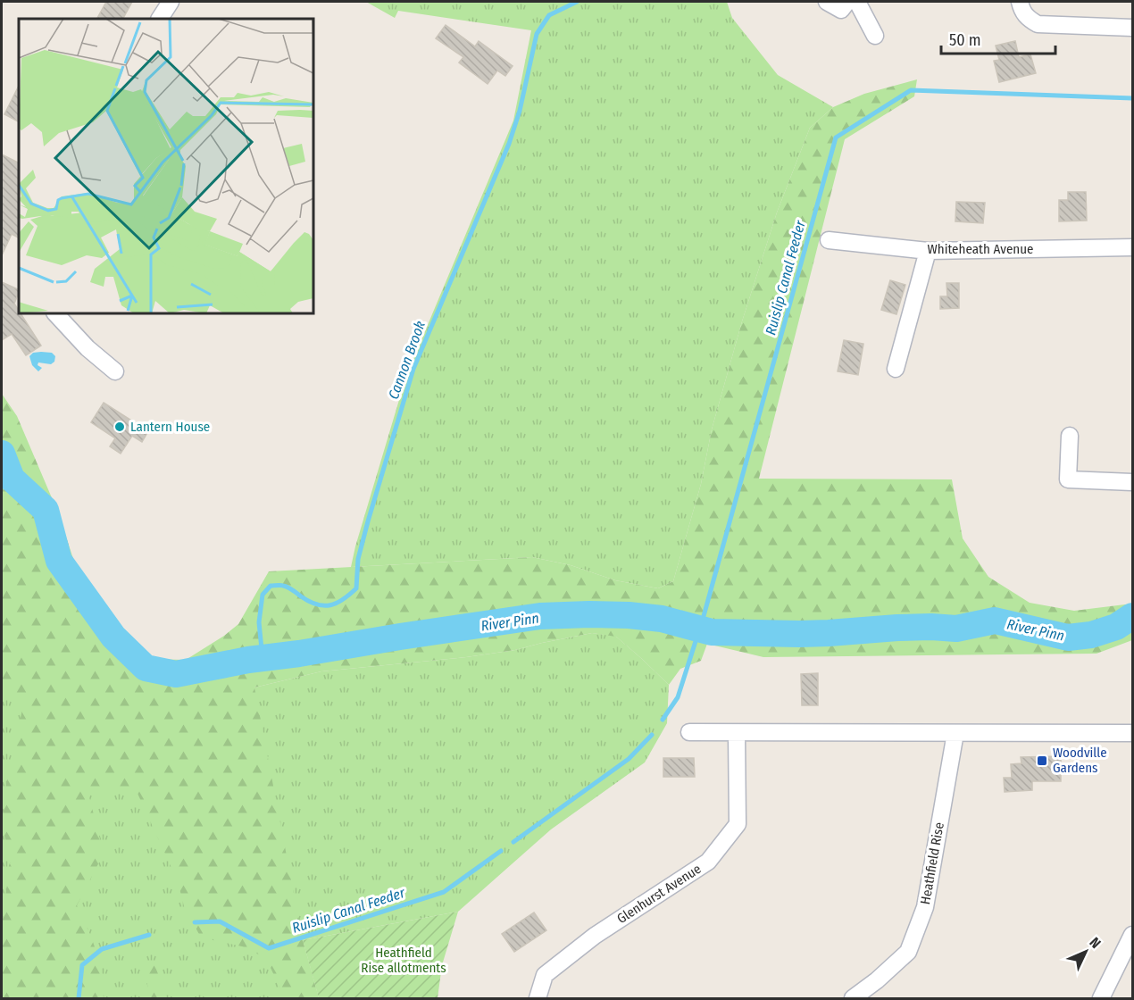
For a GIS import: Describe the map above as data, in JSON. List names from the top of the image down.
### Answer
{
  "streets": {
    "street": ["Whiteheath Avenue", "Heathfield Rise", "Glenhurst Avenue"]
  },
  "water": ["Ruislip Canal Feeder", "Cannon Brook", "River Pinn"],
  "parks": ["Heathfield Rise allotments"],
  "places": {
    "other": ["Lantern House"],
    "transit": ["Woodville Gardens"]
  },
  "scale_bar": "50 m",
  "north": "top right"
}
